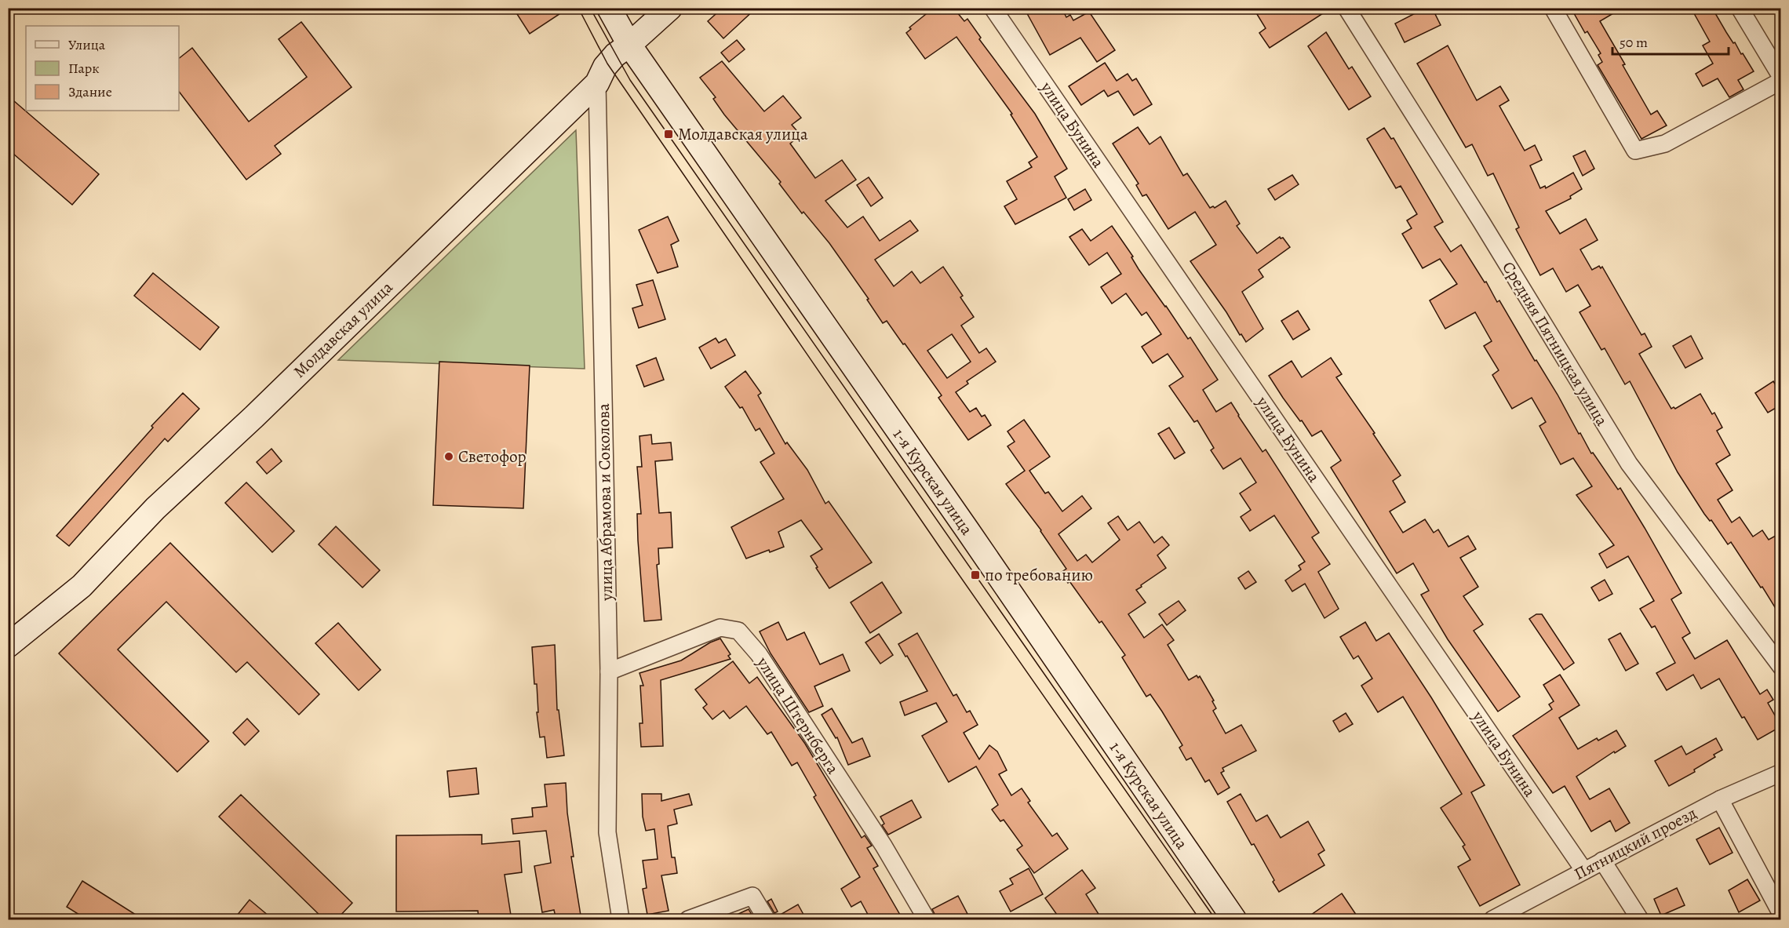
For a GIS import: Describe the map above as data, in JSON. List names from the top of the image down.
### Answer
{
  "streets": {
    "street": [
      "улица Бунина",
      "Молдавская улица",
      "Средняя Пятницкая улица",
      "1-я Курская улица",
      "улица Абрамова и Соколова",
      "улица Штернберга",
      "Пятницкий проезд"
    ]
  },
  "crossings": [
    ["улица Бунина", "Пятницкий проезд"],
    ["Молдавская улица", "1-я Курская улица"],
    ["Молдавская улица", "улица Абрамова и Соколова"],
    ["улица Абрамова и Соколова", "улица Штернберга"]
  ],
  "places": {
    "transit": ["Молдавская улица", "по требованию"],
    "other": ["Светофор"]
  },
  "legend": ["Улица", "Парк", "Здание"],
  "scale_bar": "50 m"
}
